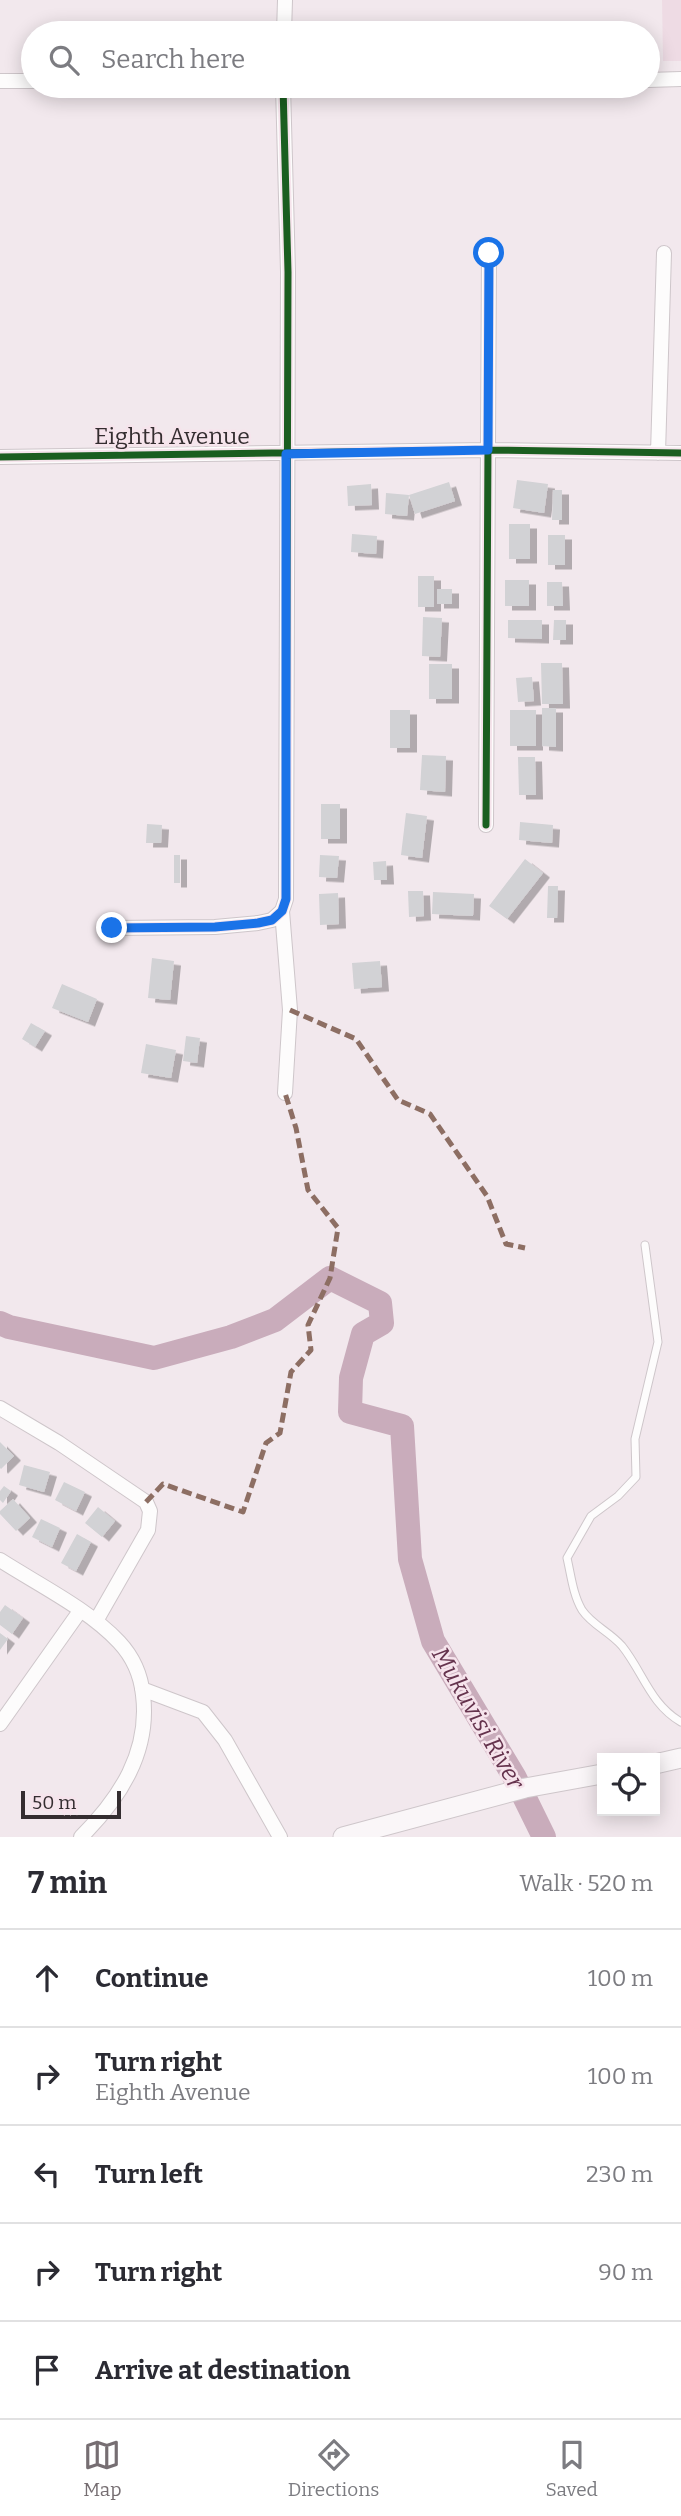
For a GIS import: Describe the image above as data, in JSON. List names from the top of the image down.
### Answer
{
  "streets": {
    "street": ["Eighth Avenue"]
  },
  "water": ["Mukuvisi River"],
  "scale_bar": "50 m",
  "page": {
    "search": "Search here",
    "scale": "50 m",
    "heading": ["7 min", "Walk · 520 m"],
    "list": [
      ["Continue", "100 m"],
      ["Turn right", "Eighth Avenue", "100 m"],
      ["Turn left", "230 m"],
      ["Turn right", "90 m"],
      "Arrive at destination"
    ],
    "nav": ["Map", "Directions", "Saved"]
  }
}
